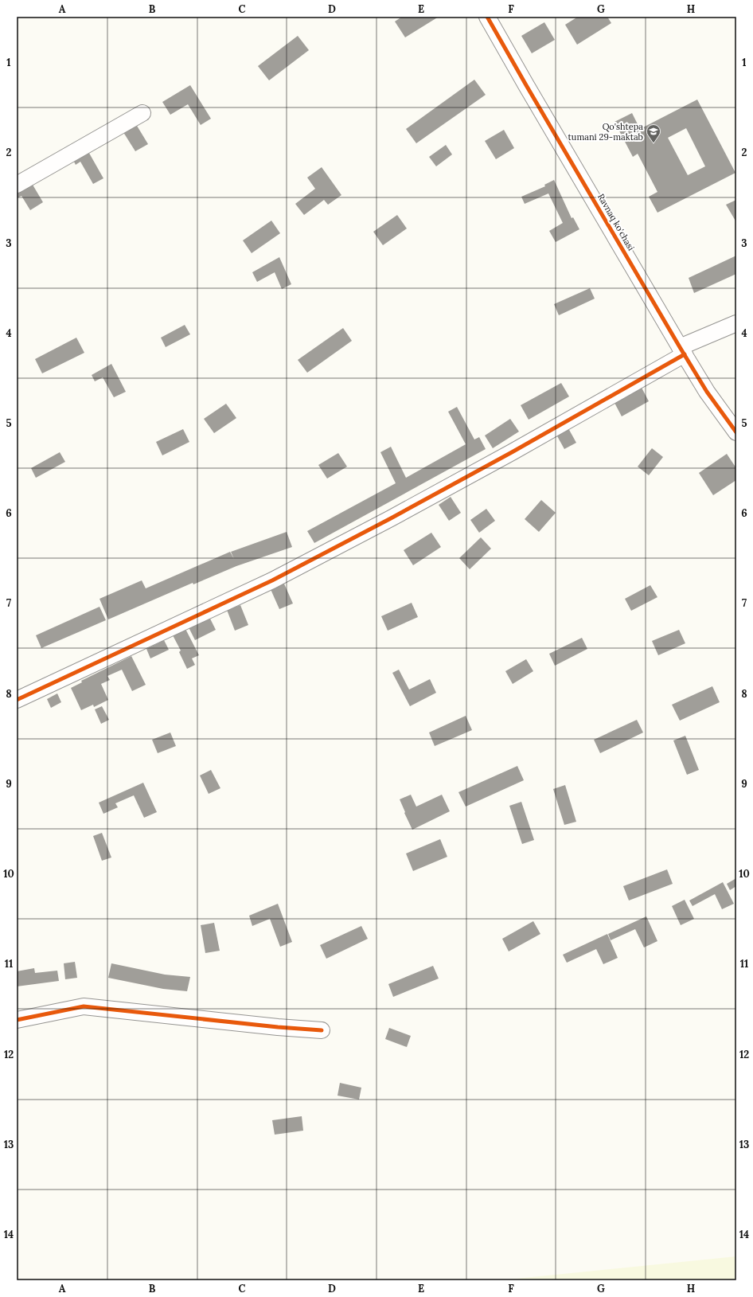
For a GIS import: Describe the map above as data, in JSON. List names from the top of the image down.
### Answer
{
  "streets": {
    "street": ["Ravnaq ko'chasi"]
  },
  "places": {
    "school or university": ["Qo'shtepa tumani 29-maktab"]
  },
  "grid": {
    "columns": [
      "A",
      "B",
      "C",
      "D",
      "E",
      "F",
      "G",
      "H"
    ],
    "rows": [
      "1",
      "2",
      "3",
      "4",
      "5",
      "6",
      "7",
      "8",
      "9",
      "10",
      "11",
      "12",
      "13",
      "14"
    ]
  }
}
